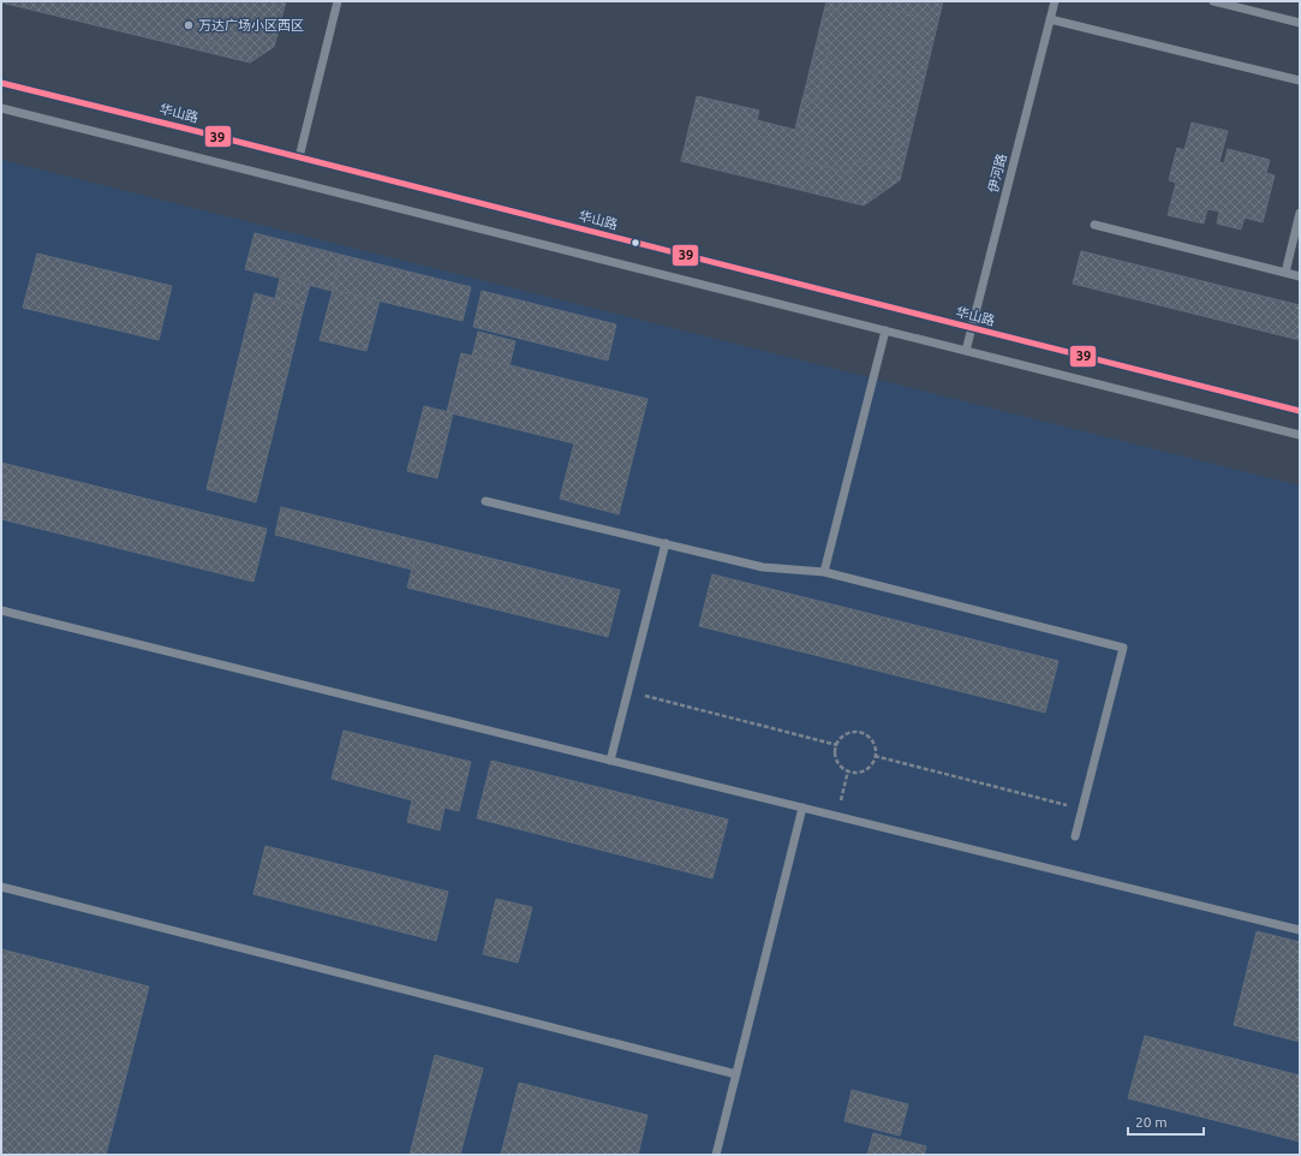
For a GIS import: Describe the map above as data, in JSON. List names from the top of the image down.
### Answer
{
  "streets": {
    "street": ["华山路", "伊河路"]
  },
  "crossings": [
    ["华山路", "伊河路"]
  ],
  "places": ["万达广场小区西区"],
  "lines": ["transit line 39"],
  "scale_bar": "20 m"
}
